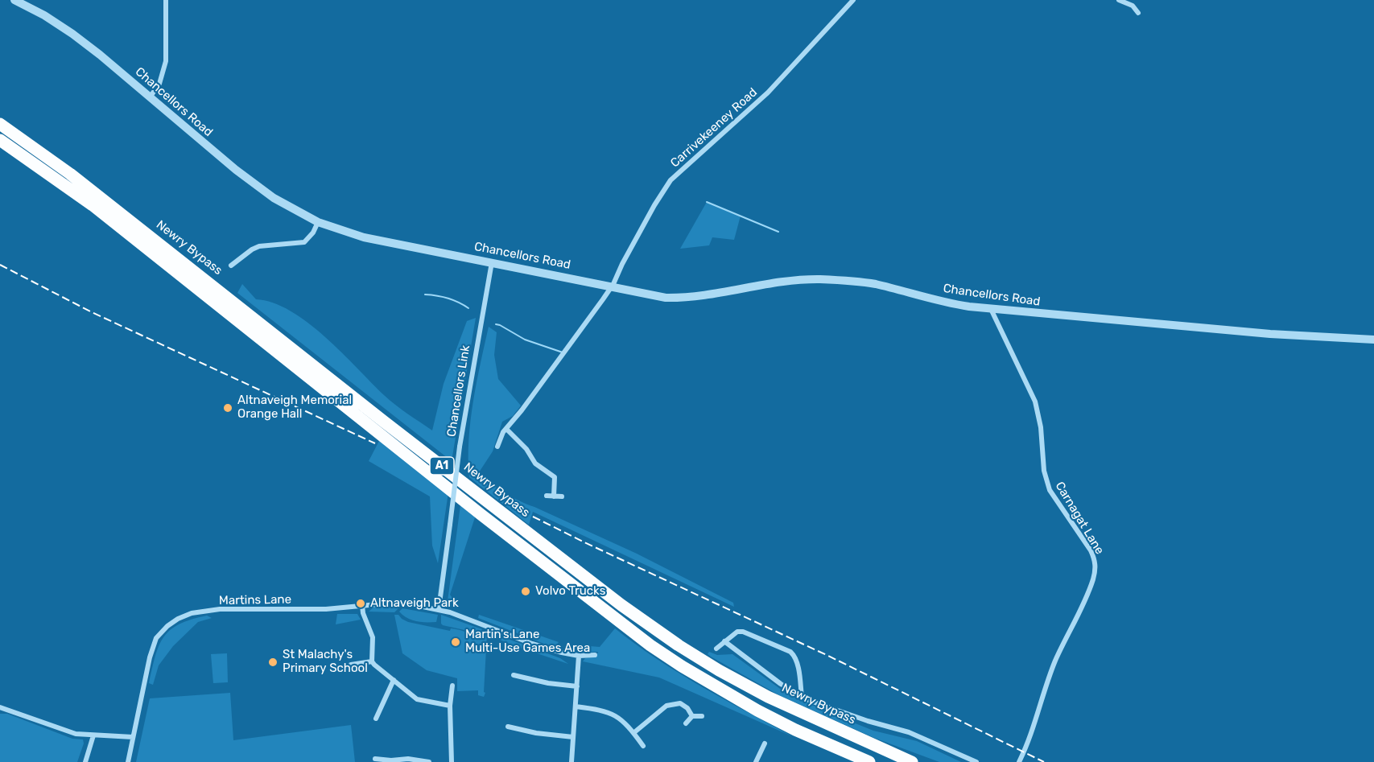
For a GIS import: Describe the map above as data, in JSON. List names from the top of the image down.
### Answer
{
  "streets": {
    "highway": ["Newry Bypass", "A1"],
    "street": [
      "Chancellors Road",
      "Carrivekeeney Road",
      "Chancellors Link",
      "Carnagat Lane",
      "Martins Lane"
    ]
  },
  "crossings": [
    ["Chancellors Road", "Carrivekeeney Road"],
    ["Chancellors Road", "Chancellors Link"],
    ["Chancellors Road", "Carnagat Lane"],
    ["Chancellors Link", "Martins Lane"]
  ],
  "places": [
    "Altnaveigh Memorial Orange Hall",
    "Volvo Trucks",
    "Altnaveigh Park",
    "Martin's Lane Multi-Use Games Area",
    "St Malachy's Primary School"
  ]
}
